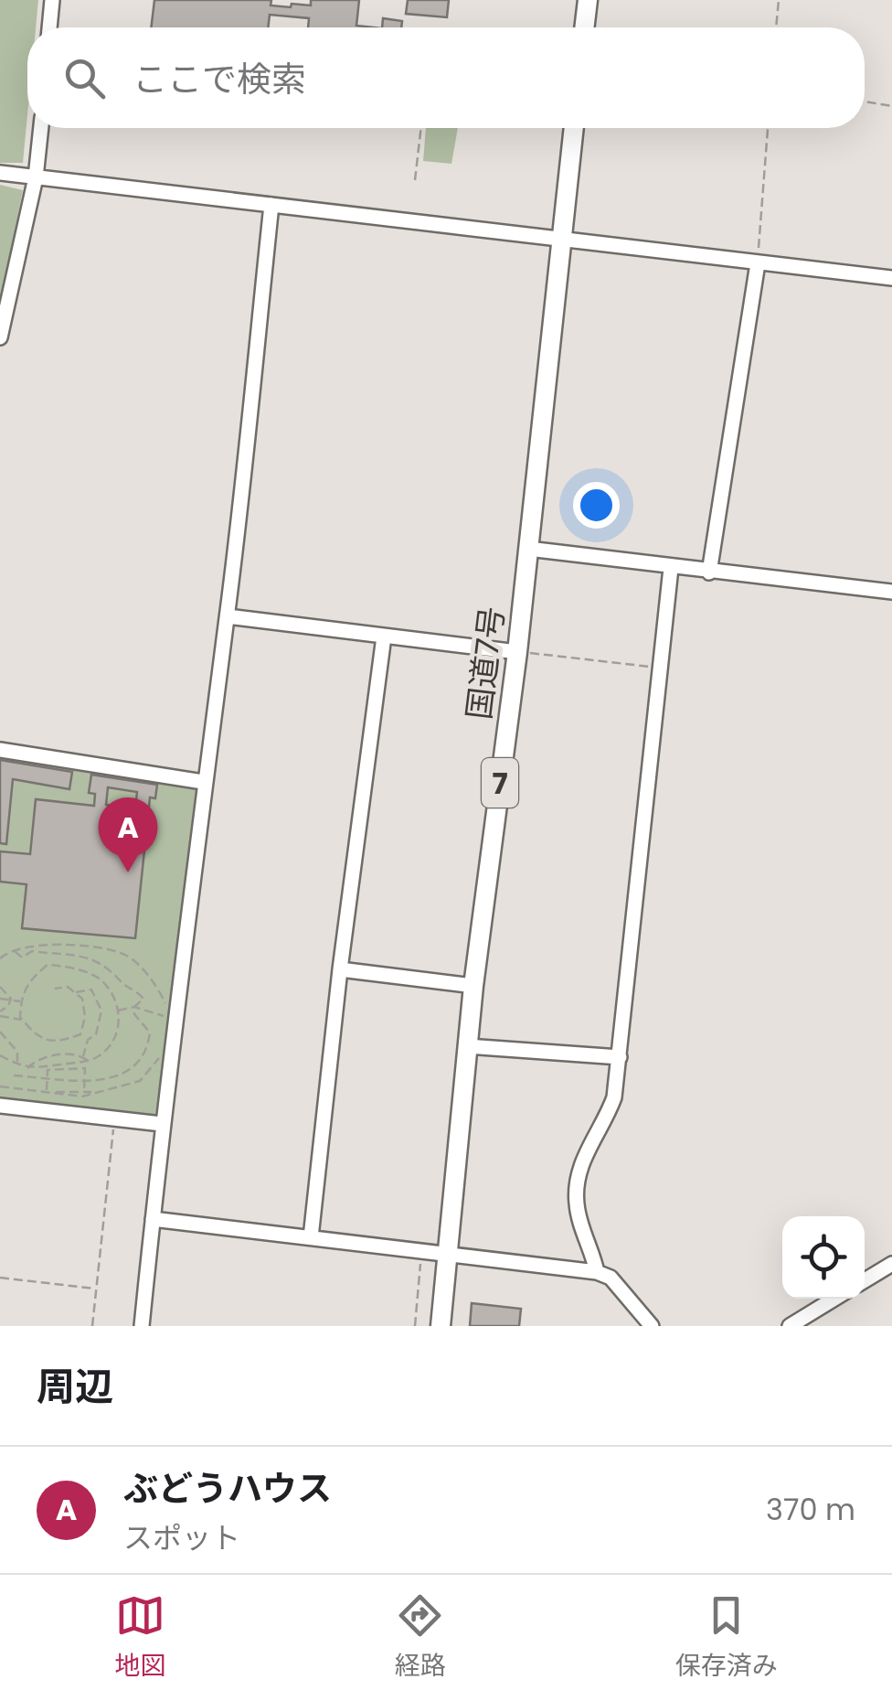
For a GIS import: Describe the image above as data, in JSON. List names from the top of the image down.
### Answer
{
  "streets": {
    "highway": ["国道7号", "7"]
  },
  "page": {
    "search": "ここで検索",
    "pins": "A",
    "heading": "周辺",
    "list": [
      {
        "mark": "A",
        "name": "ぶどうハウス",
        "note": "スポット",
        "value": "370 m"
      }
    ],
    "nav": ["地図", "経路", "保存済み"]
  }
}
